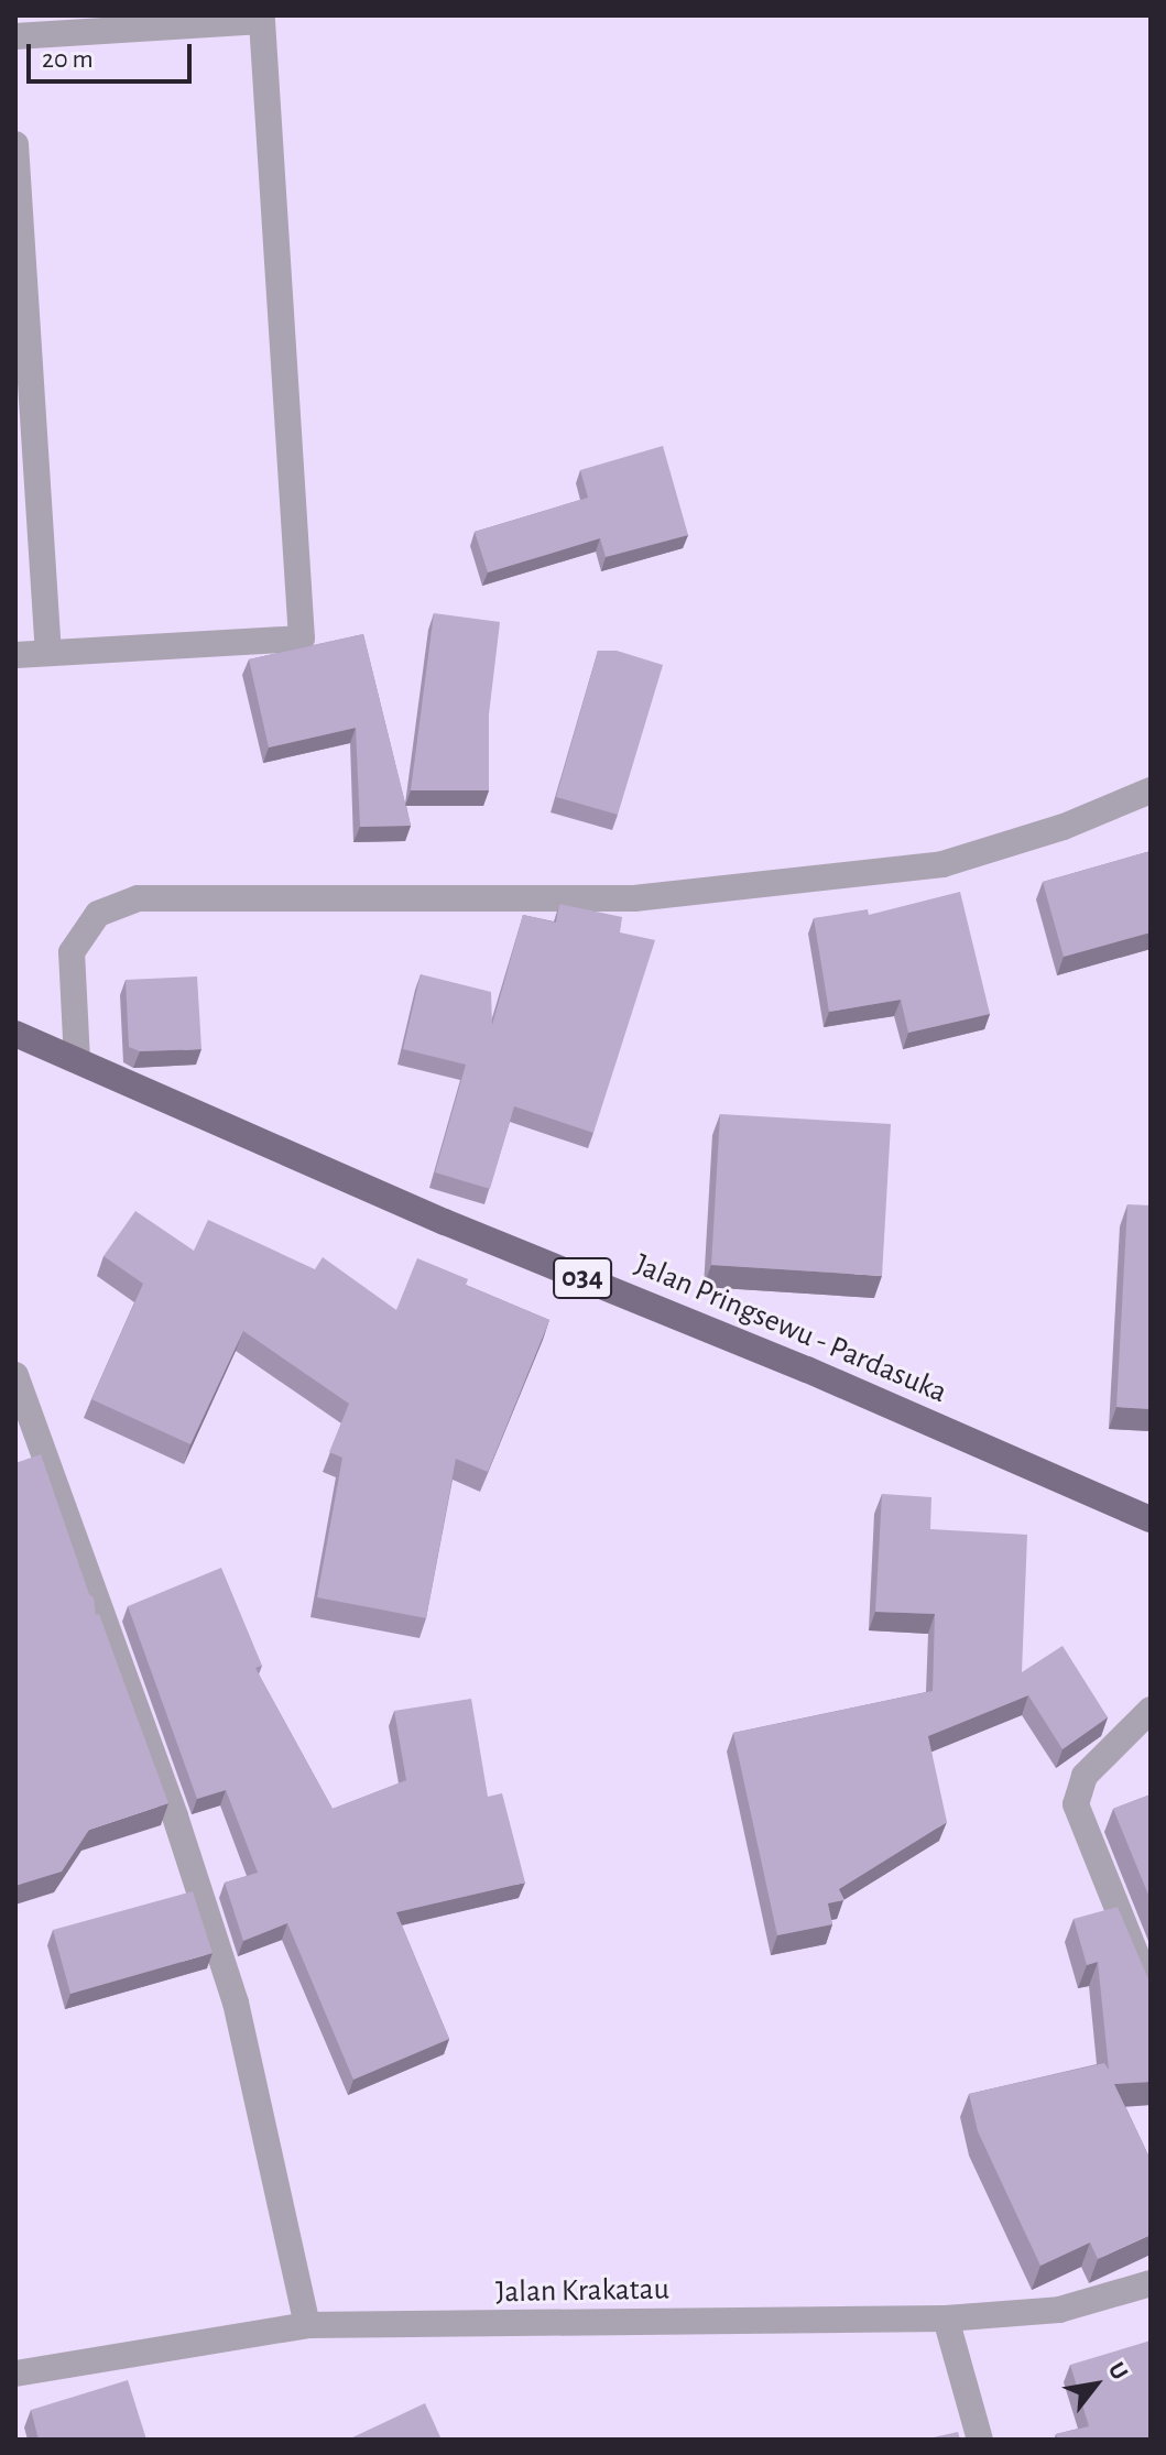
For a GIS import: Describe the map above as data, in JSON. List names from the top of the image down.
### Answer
{
  "streets": {
    "main road": ["034", "Jalan Pringsewu - Pardasuka"],
    "street": ["Jalan Krakatau"]
  },
  "scale_bar": "20 m",
  "north": "top right"
}
